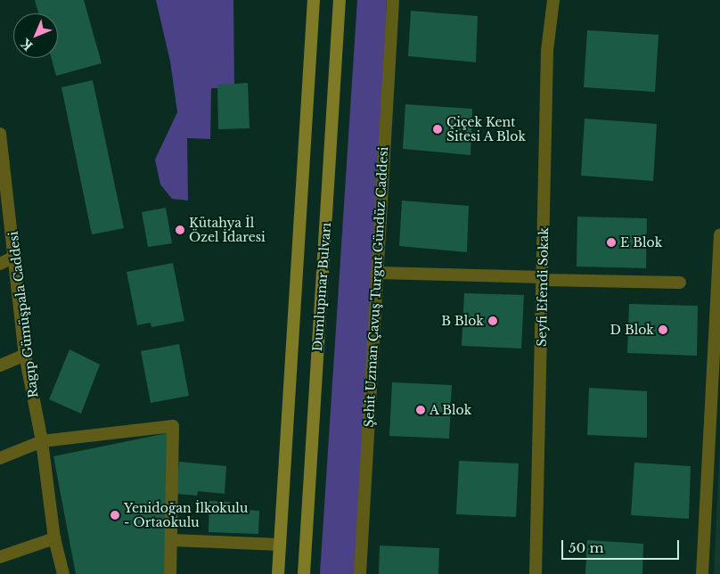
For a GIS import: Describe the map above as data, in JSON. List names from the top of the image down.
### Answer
{
  "streets": {
    "main road": ["Dumlupınar Bulvarı"],
    "street": ["Şehit Uzman Çavuş Turgut Gündüz Caddesi", "Seyfi Efendi Sokak", "Ragıp Gümüşpala Caddesi"]
  },
  "places": [
    "Çiçek Kent Sitesi A Blok",
    "Kütahya İl Özel İdaresi",
    "E Blok",
    "B Blok",
    "D Blok",
    "A Blok",
    "Yenidoğan İlkokulu - Ortaokulu"
  ],
  "scale_bar": "50 m",
  "north": "bottom left"
}
